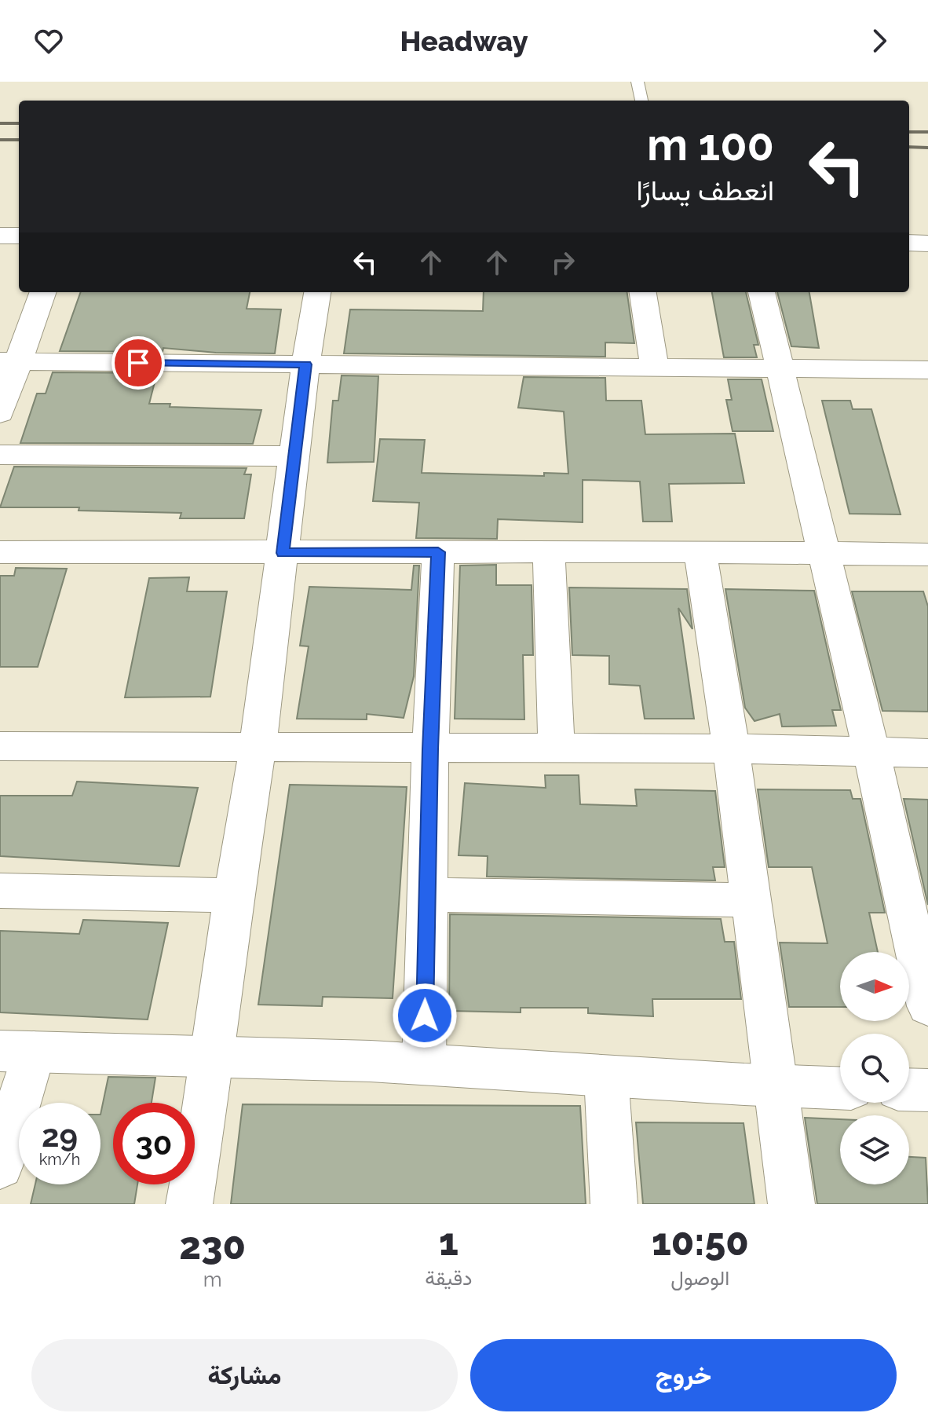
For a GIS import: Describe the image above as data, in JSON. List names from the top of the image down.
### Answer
{
  "north": "right",
  "page": {
    "header": "Headway",
    "turn": ["100 m", "انعطف يسارًا"],
    "speed": "29 km/h",
    "limit": "30",
    "eta": [
      "10:50",
      "الوصول",
      "1",
      "دقيقة",
      "230",
      "m"
    ],
    "buttons": ["خروج", "مشاركة"]
  }
}
